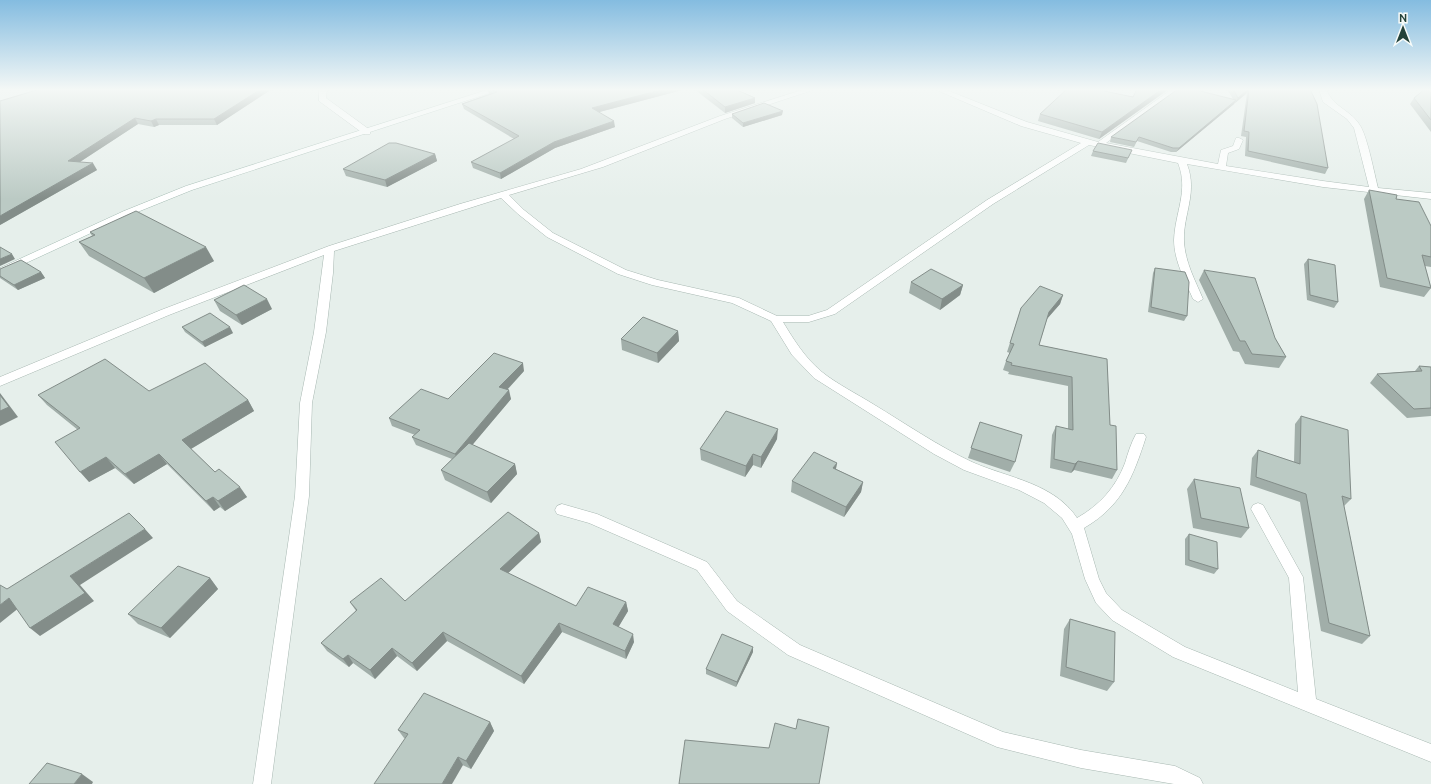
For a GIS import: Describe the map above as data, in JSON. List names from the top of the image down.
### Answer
{
  "north": "top"
}
